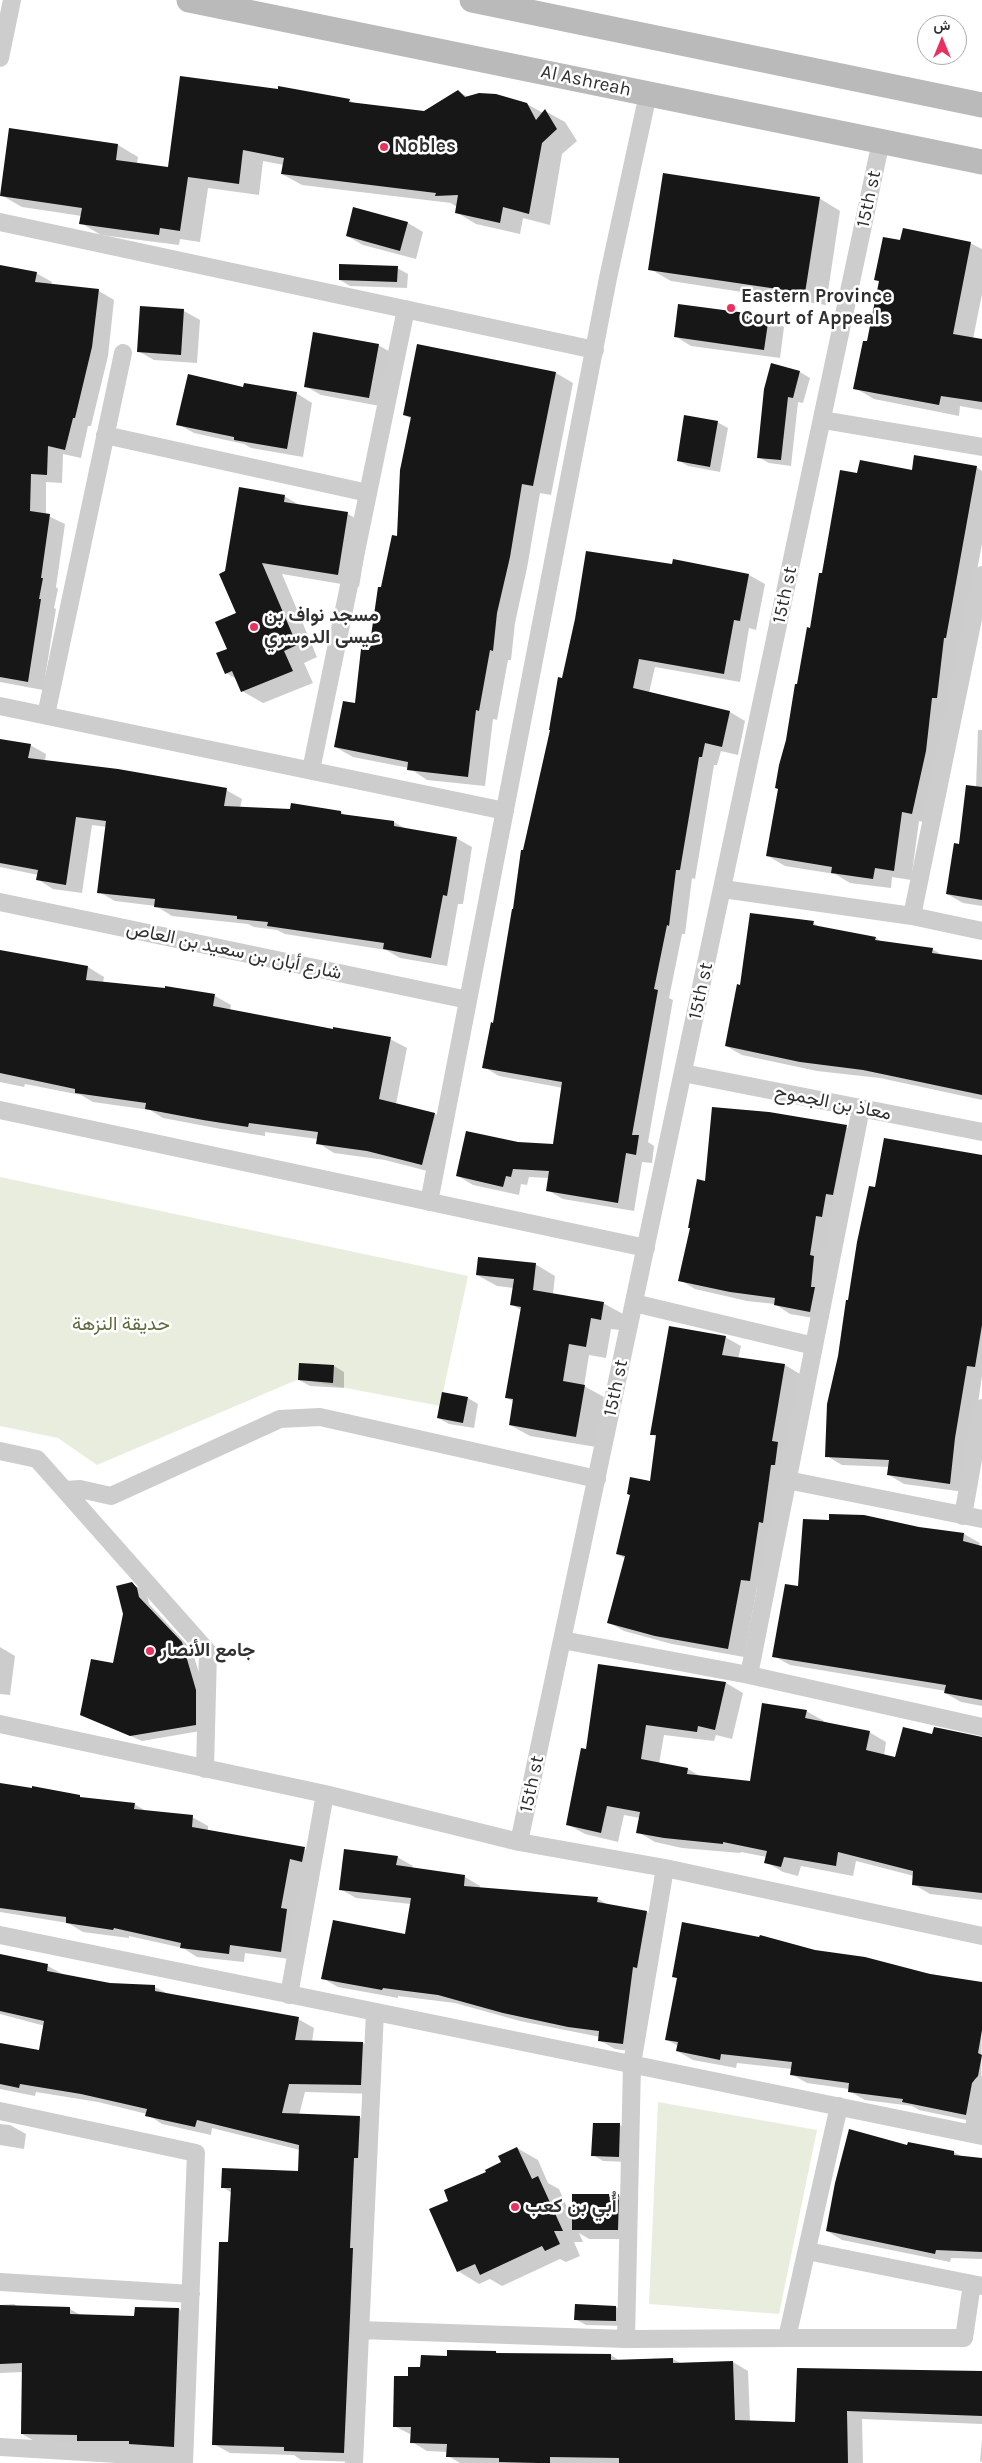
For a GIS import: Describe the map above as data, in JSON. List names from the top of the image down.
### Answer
{
  "streets": {
    "street": [
      "Al Ashreah",
      "15th st",
      "شارع أبان بن سعيد بن العاص",
      "معاذ بن الجموح"
    ]
  },
  "crossings": [
    ["Al Ashreah", "15th st"],
    ["15th st", "معاذ بن الجموح"]
  ],
  "parks": ["حديقة النزهة"],
  "places": [
    "Nobles",
    "Eastern Province Court of Appeals",
    "مسجد نواف بن عيسى الدوسري",
    "جامع الأنصار",
    "أُبي بن كعب"
  ],
  "north": "top"
}
